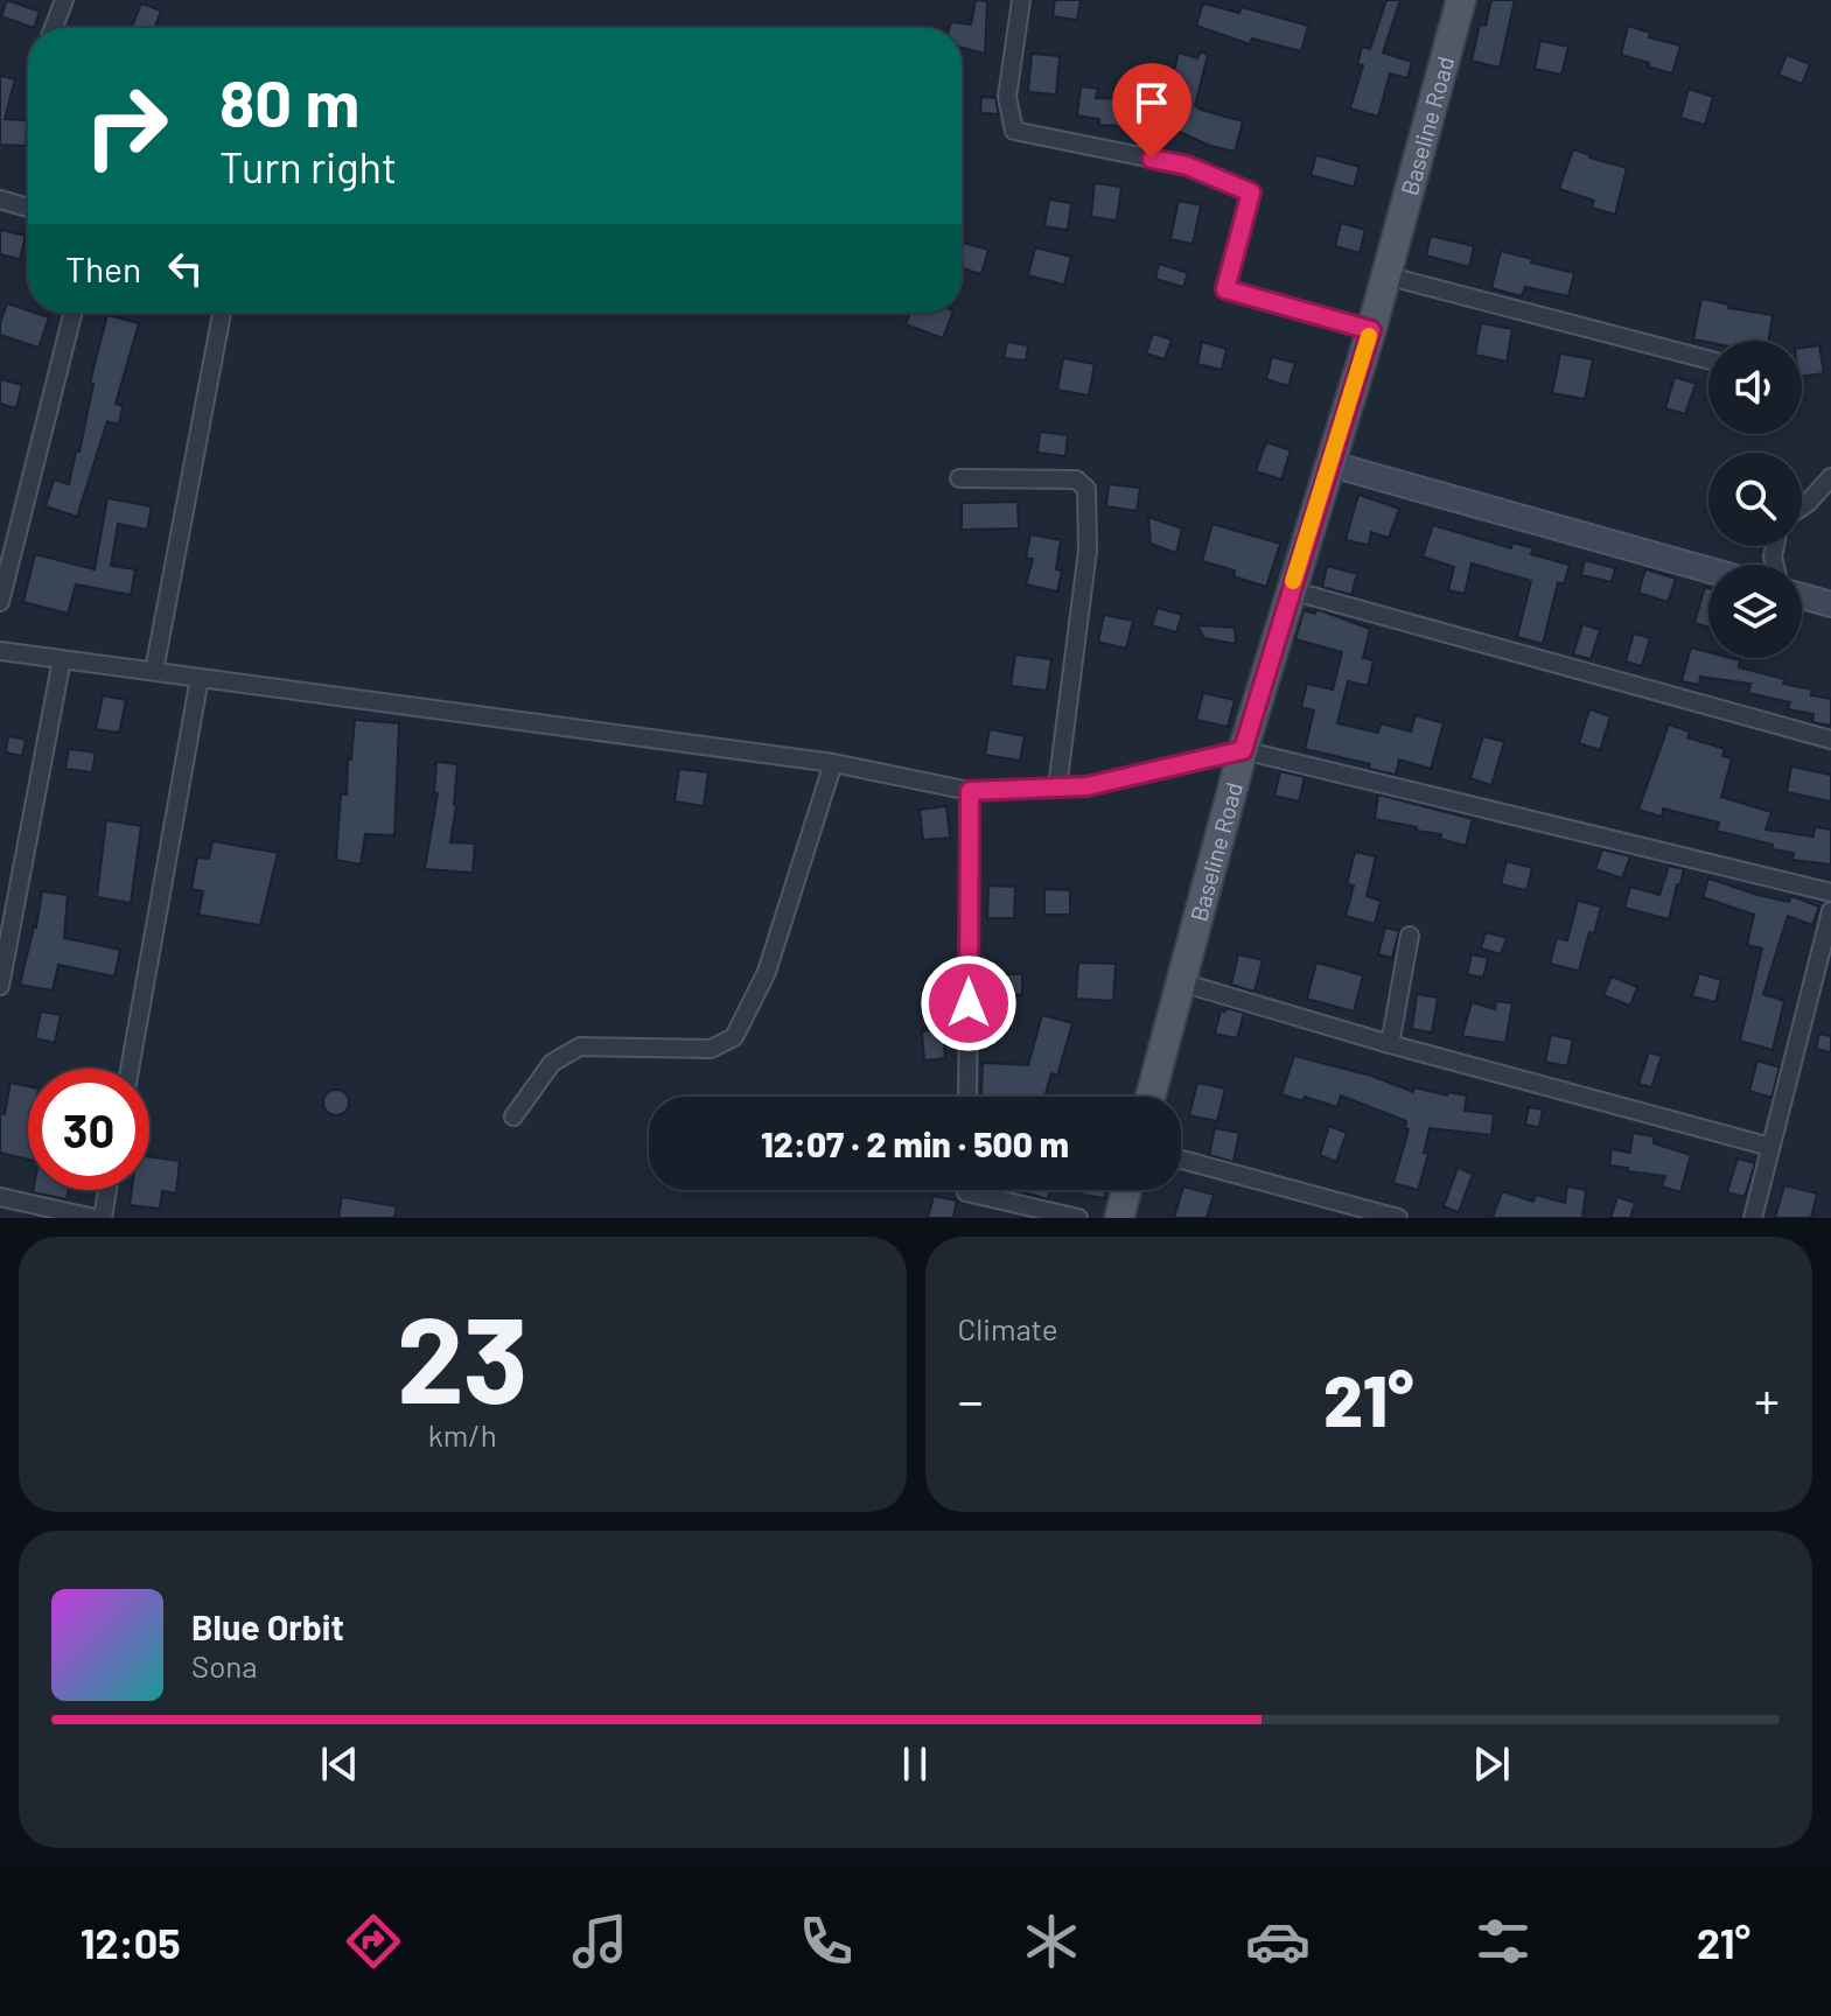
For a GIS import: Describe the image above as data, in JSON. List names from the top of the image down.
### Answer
{
  "streets": {
    "main road": ["Baseline Road"]
  },
  "page": {
    "turn": ["80 m", "Turn right"],
    "then": "Then",
    "limit": "30",
    "trip": "12:07 · 2 min · 500 m",
    "tile": [
      ["23", "km/h"],
      "Climate"
    ],
    "heat": ["−", "21°", "+"],
    "song": ["Blue Orbit", "Sona"],
    "tabs": ["12:05", "21°"]
  }
}
